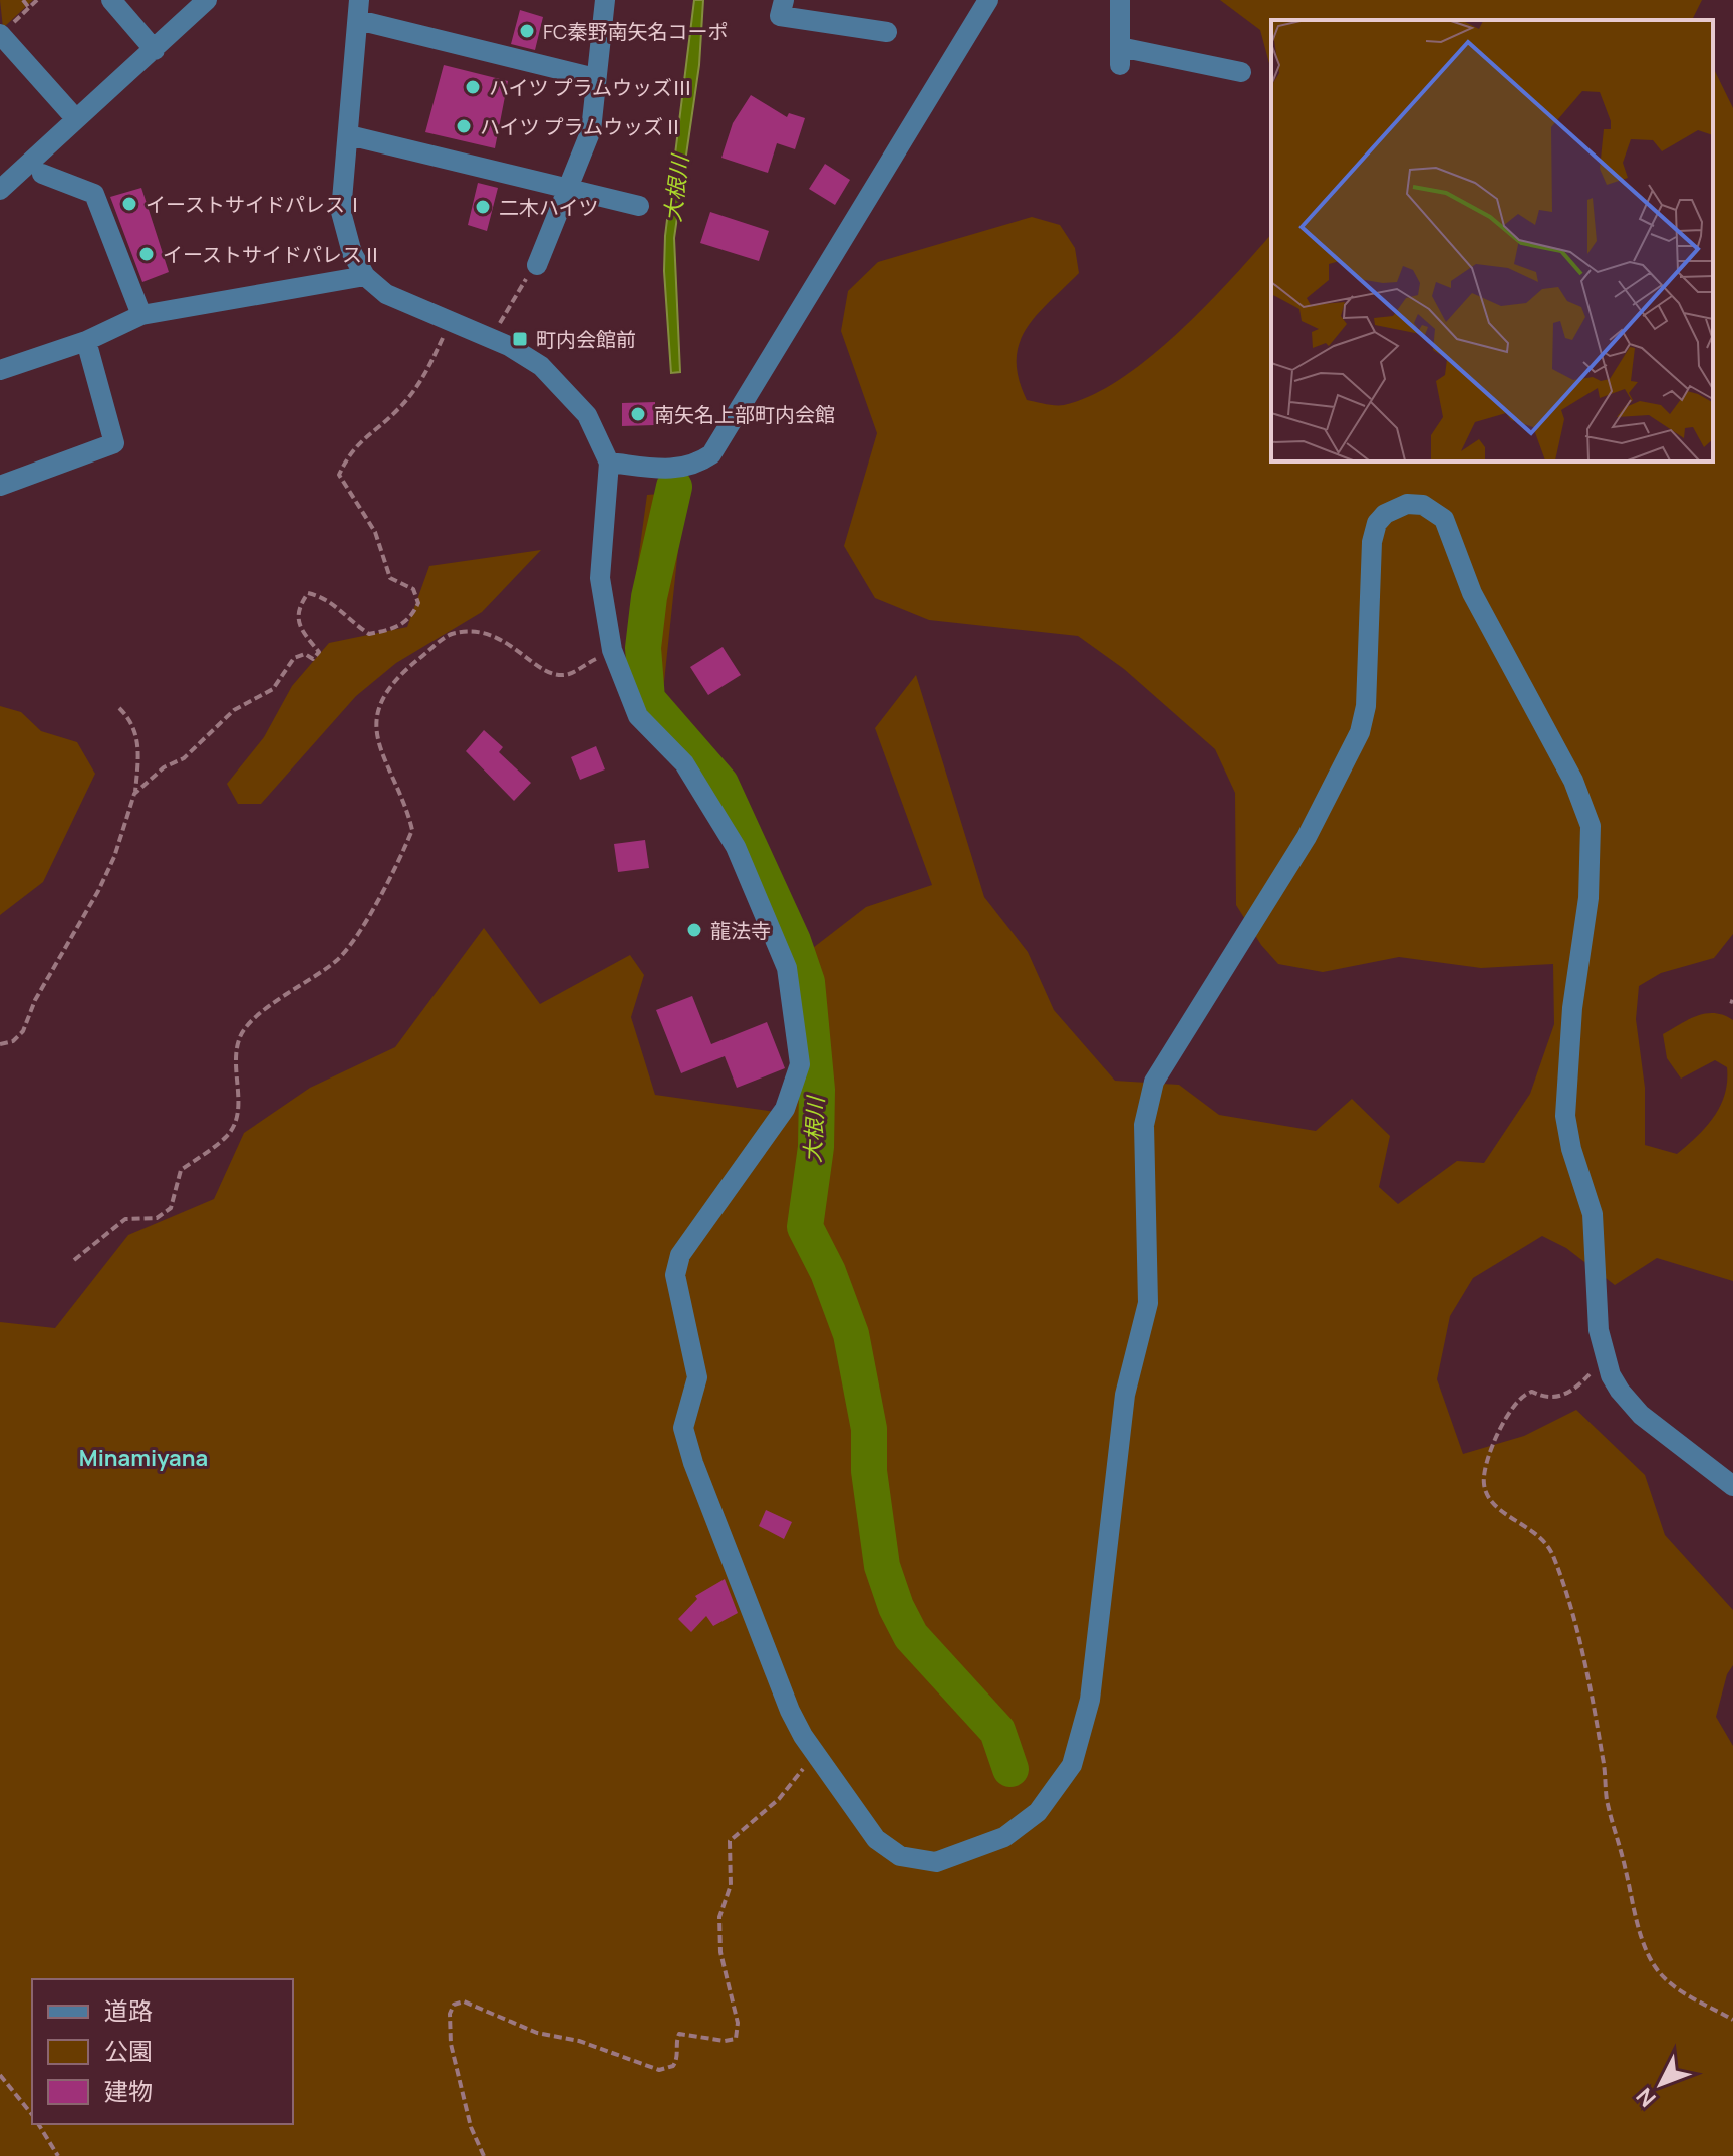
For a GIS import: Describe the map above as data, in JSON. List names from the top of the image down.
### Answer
{
  "districts": ["Minamiyana"],
  "water": ["大根川"],
  "places": {
    "other": [
      "FC秦野南矢名コーポ",
      "ハイツ プラムウッズⅢ",
      "ハイツ プラムウッズⅡ",
      "イーストサイドパレスⅠ",
      "二木ハイツ",
      "イーストサイドパレスⅡ",
      "南矢名上部町内会館",
      "龍法寺"
    ],
    "transit": ["町内会館前"]
  },
  "legend": ["道路", "公園", "建物"],
  "north": "bottom left"
}
